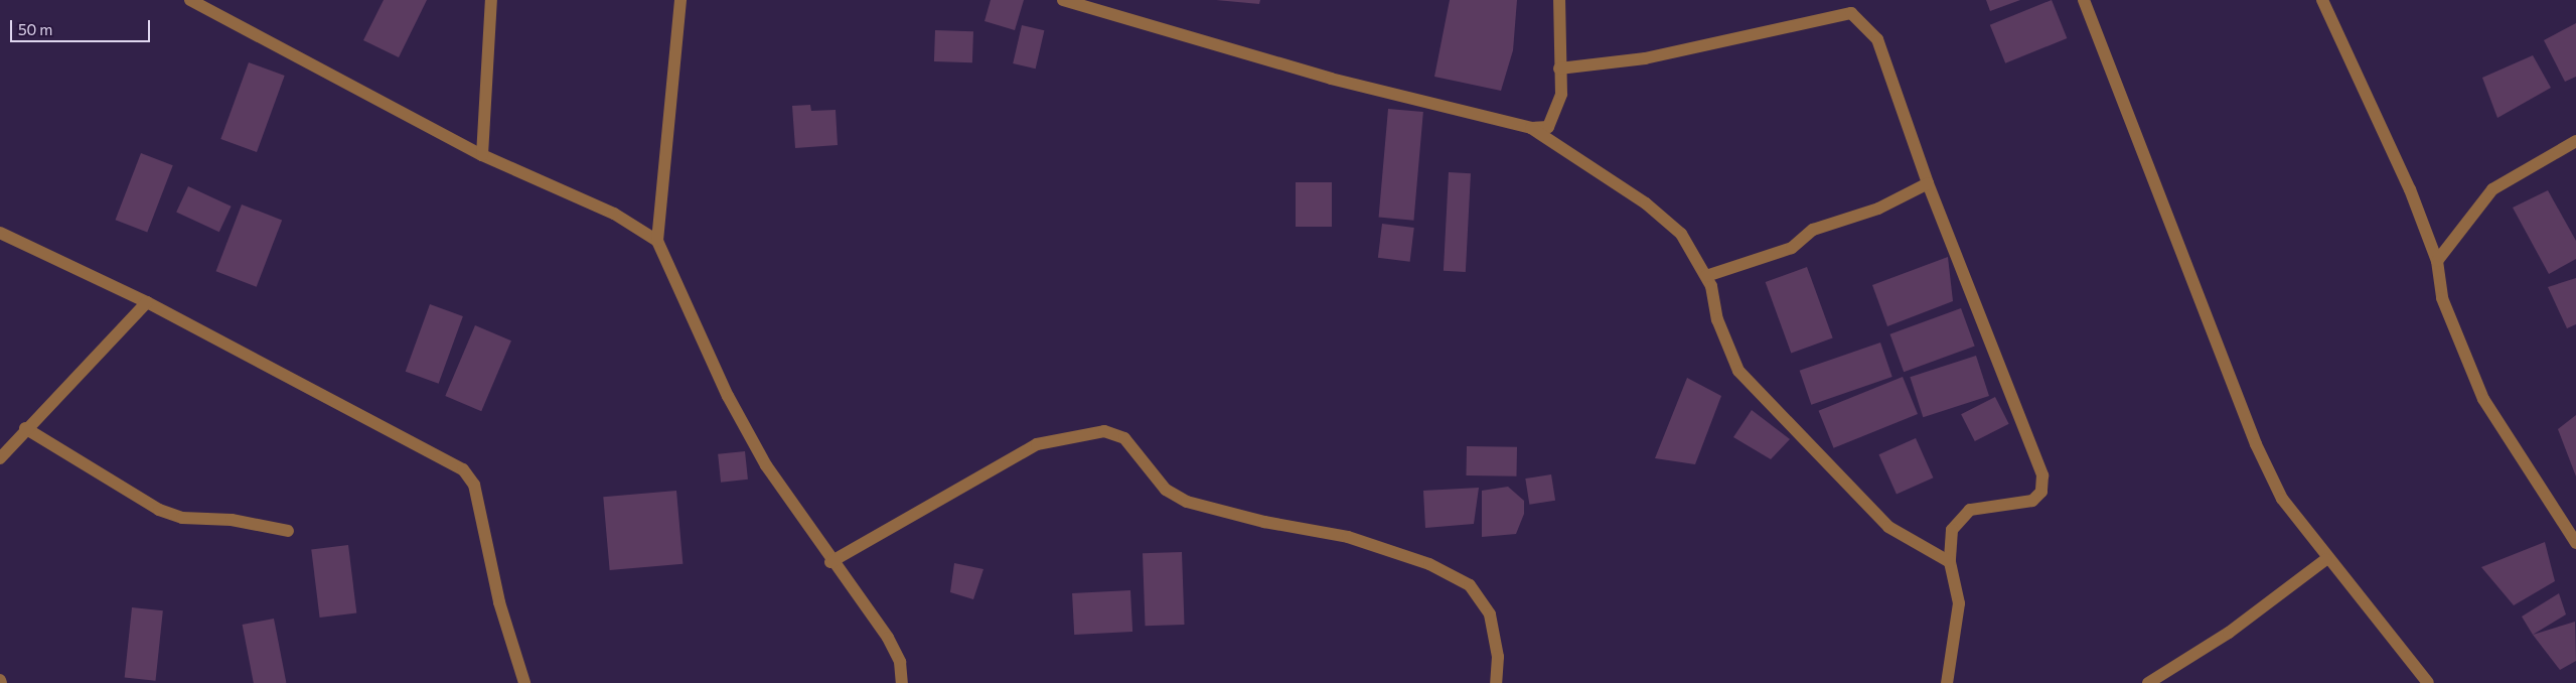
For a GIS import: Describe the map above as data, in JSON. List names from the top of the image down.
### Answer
{
  "scale_bar": "50 m"
}
